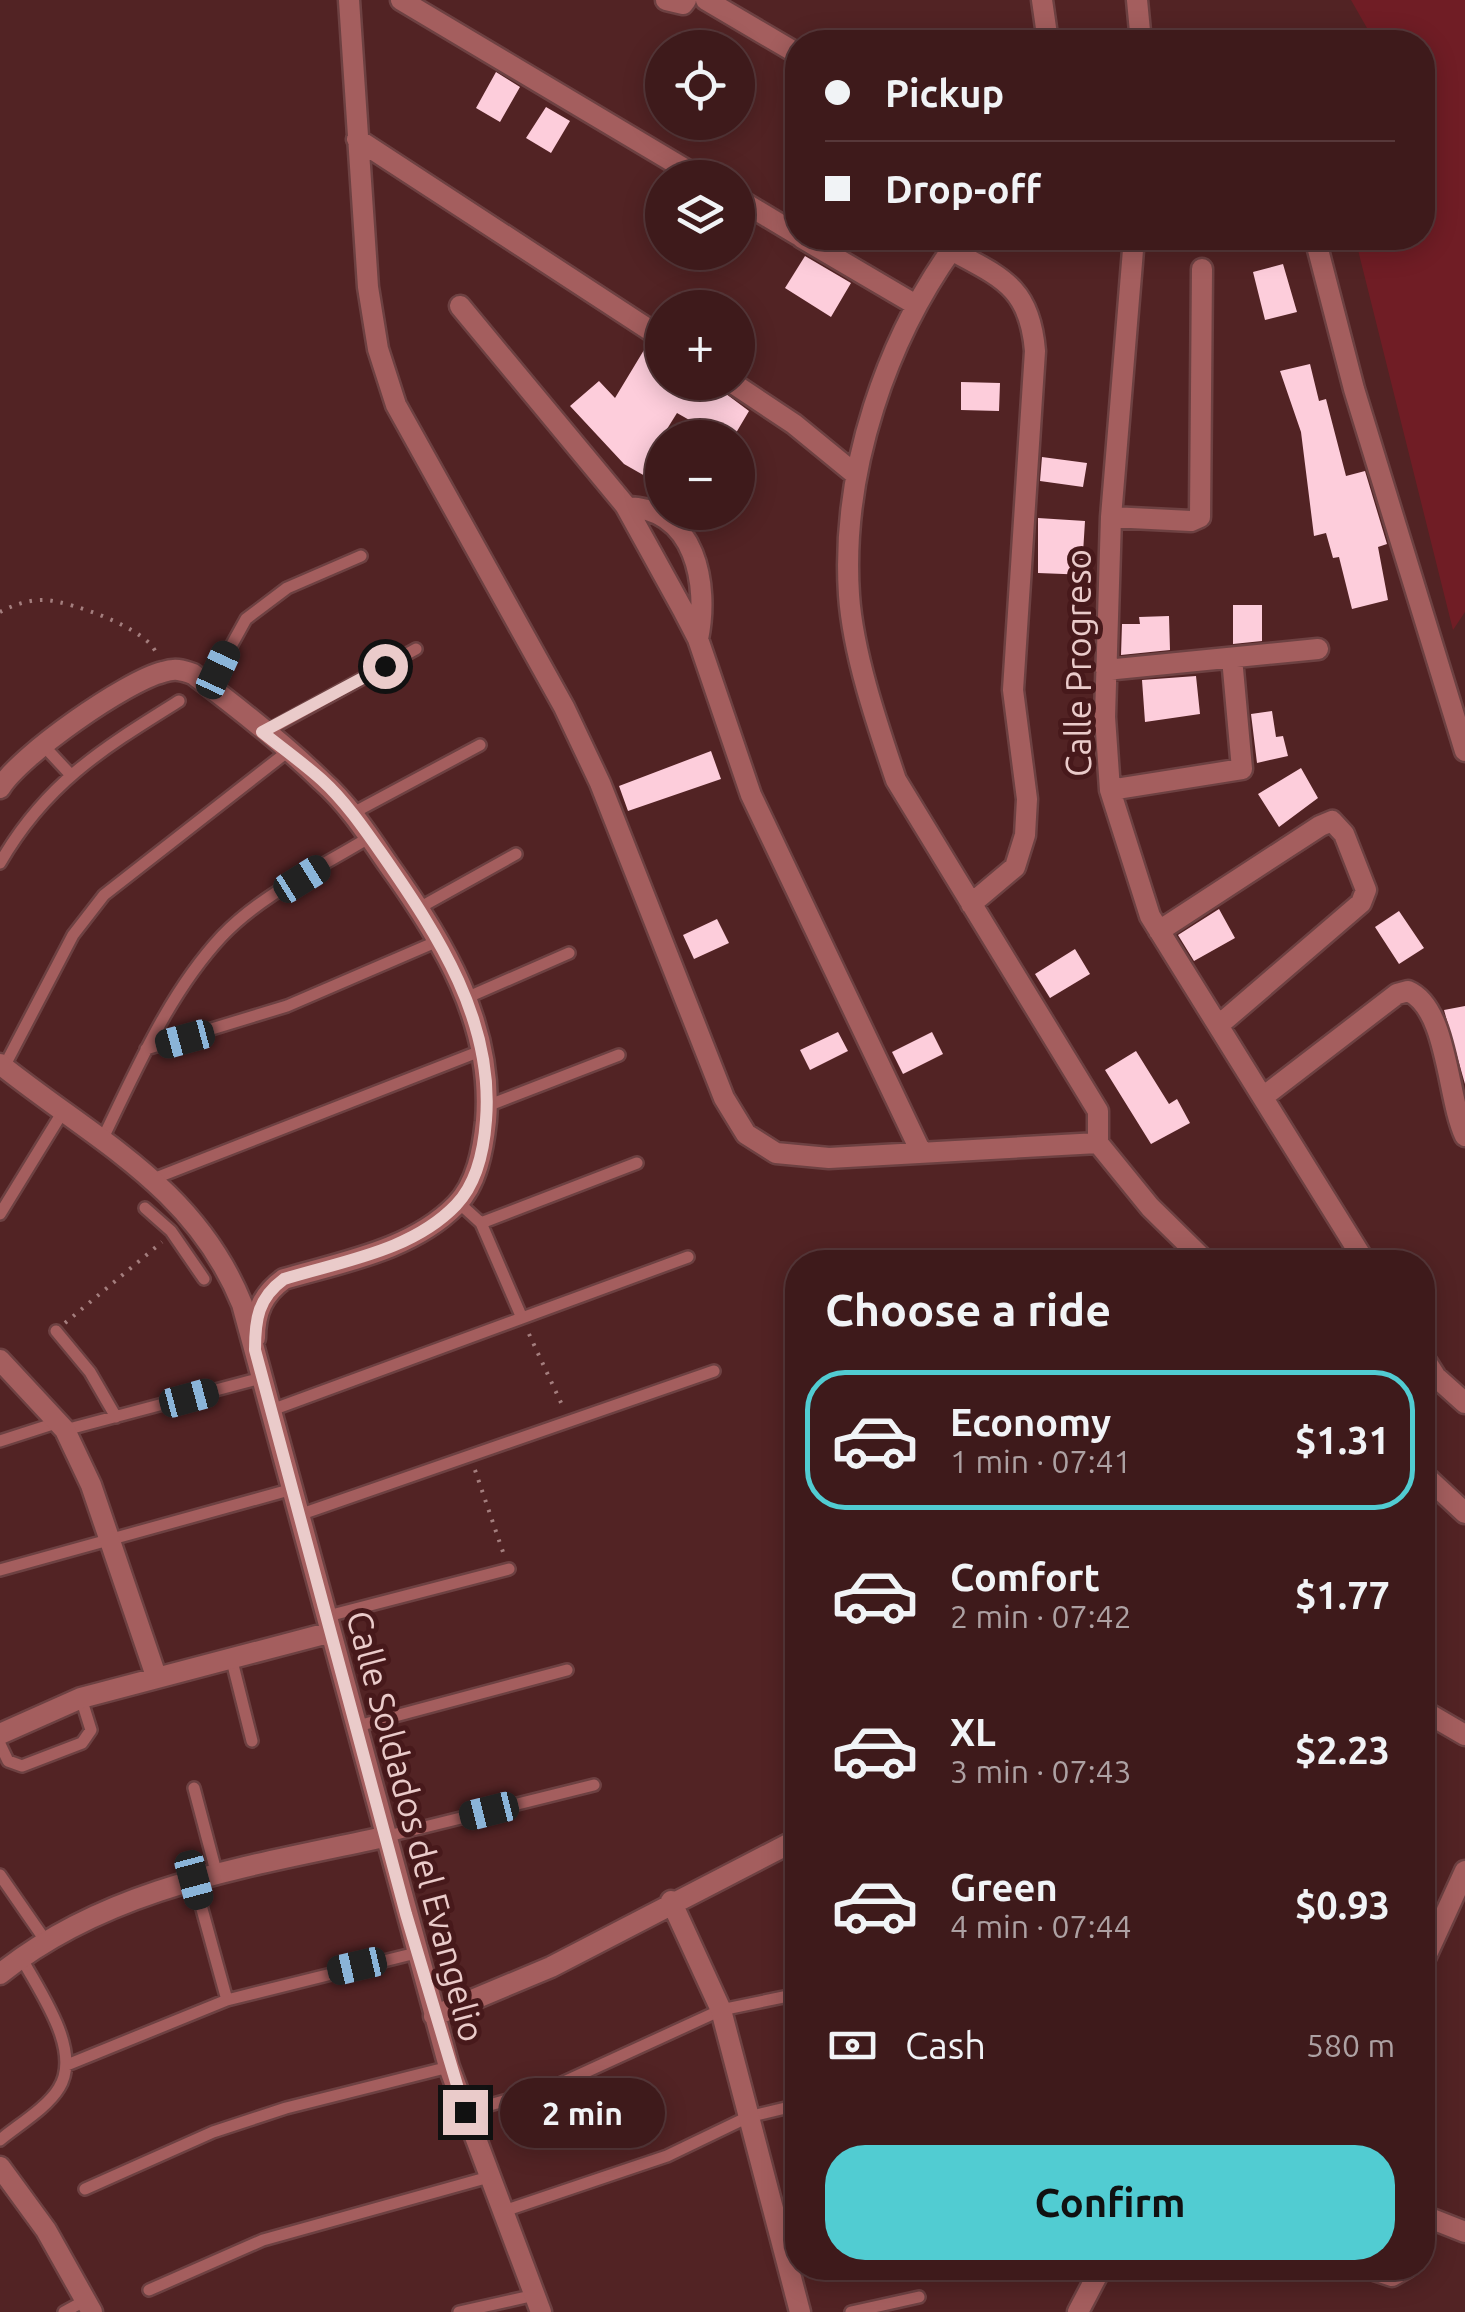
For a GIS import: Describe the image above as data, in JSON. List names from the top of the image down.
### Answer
{
  "streets": {
    "street": ["Calle Progreso", "Calle Soldados del Evangelio"]
  },
  "page": {
    "map_buttons": ["+", "−"],
    "banner": ["Pickup", "Drop-off"],
    "heading": "Choose a ride",
    "list": [
      {
        "name": "Economy",
        "note": "1 min · 07:41",
        "value": "$1.31"
      },
      {
        "name": "Comfort",
        "note": "2 min · 07:42",
        "value": "$1.77"
      },
      {
        "name": "XL",
        "note": "3 min · 07:43",
        "value": "$2.23"
      },
      {
        "name": "Green",
        "note": "4 min · 07:44",
        "value": "$0.93"
      }
    ],
    "pay": ["Cash", "580 m"],
    "bubble": "2 min",
    "buttons": "Confirm"
  }
}
